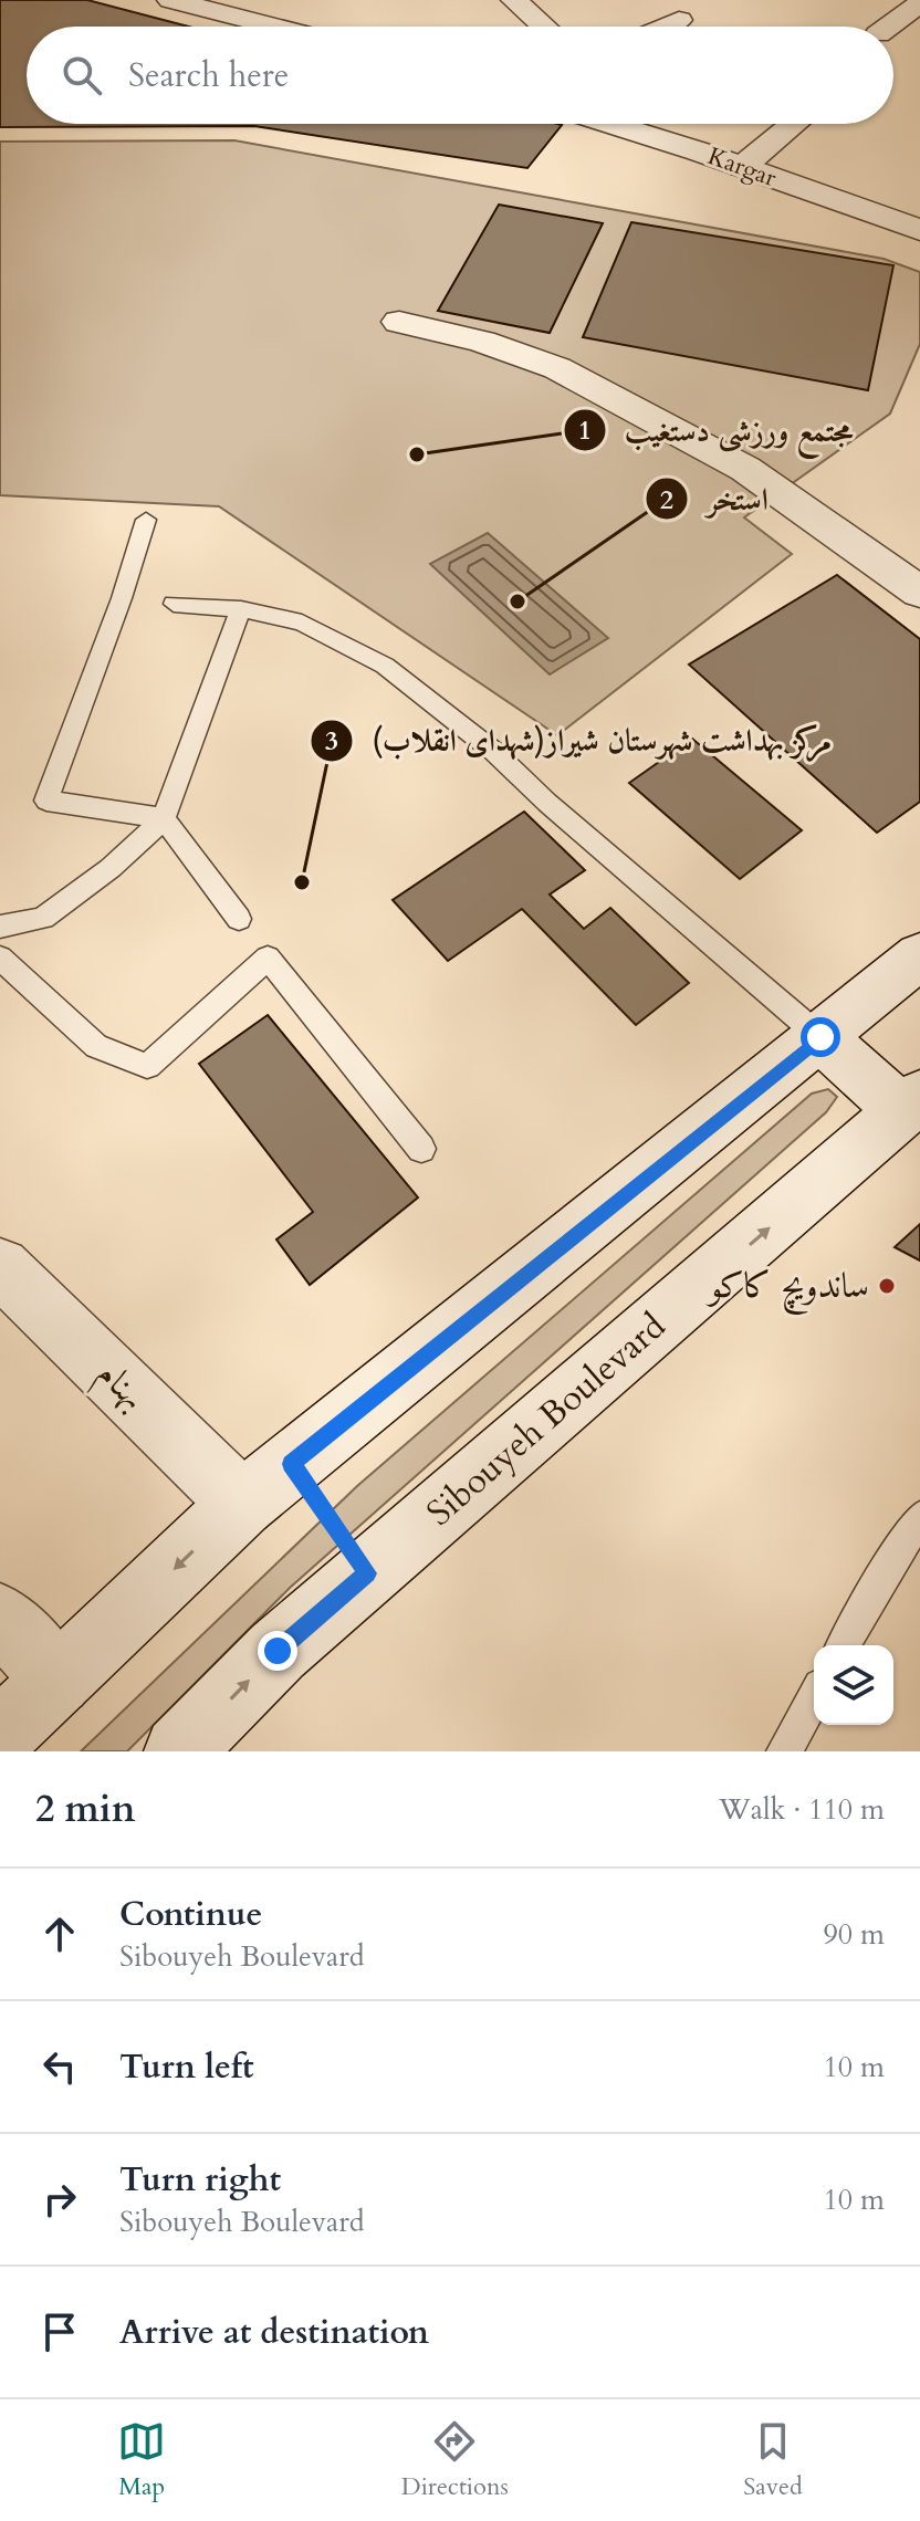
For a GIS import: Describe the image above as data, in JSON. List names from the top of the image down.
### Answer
{
  "streets": {
    "street": ["Kargar", "بهنام", "Sibouyeh Boulevard"]
  },
  "places": [
    "مجتمع ورزشی دستغیب",
    "استخر",
    "مرکز بهداشت شهرستان شیراز(شهدای انقلاب)",
    "ساندویچ کاکو"
  ],
  "page": {
    "search": "Search here",
    "heading": ["2 min", "Walk · 110 m"],
    "list": [
      ["Continue", "Sibouyeh Boulevard", "90 m"],
      ["Turn left", "10 m"],
      ["Turn right", "Sibouyeh Boulevard", "10 m"],
      "Arrive at destination"
    ],
    "nav": ["Map", "Directions", "Saved"]
  }
}
